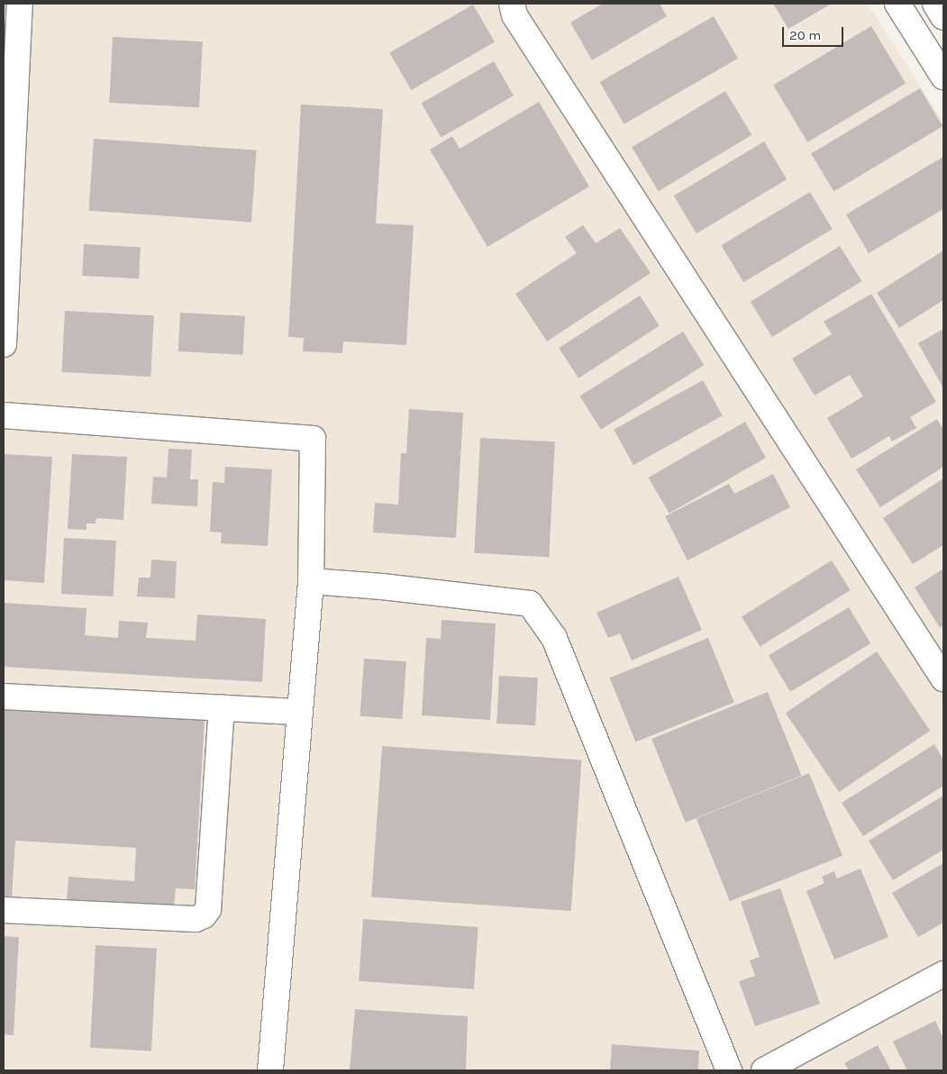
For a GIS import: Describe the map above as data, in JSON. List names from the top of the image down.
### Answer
{
  "scale_bar": "20 m"
}
